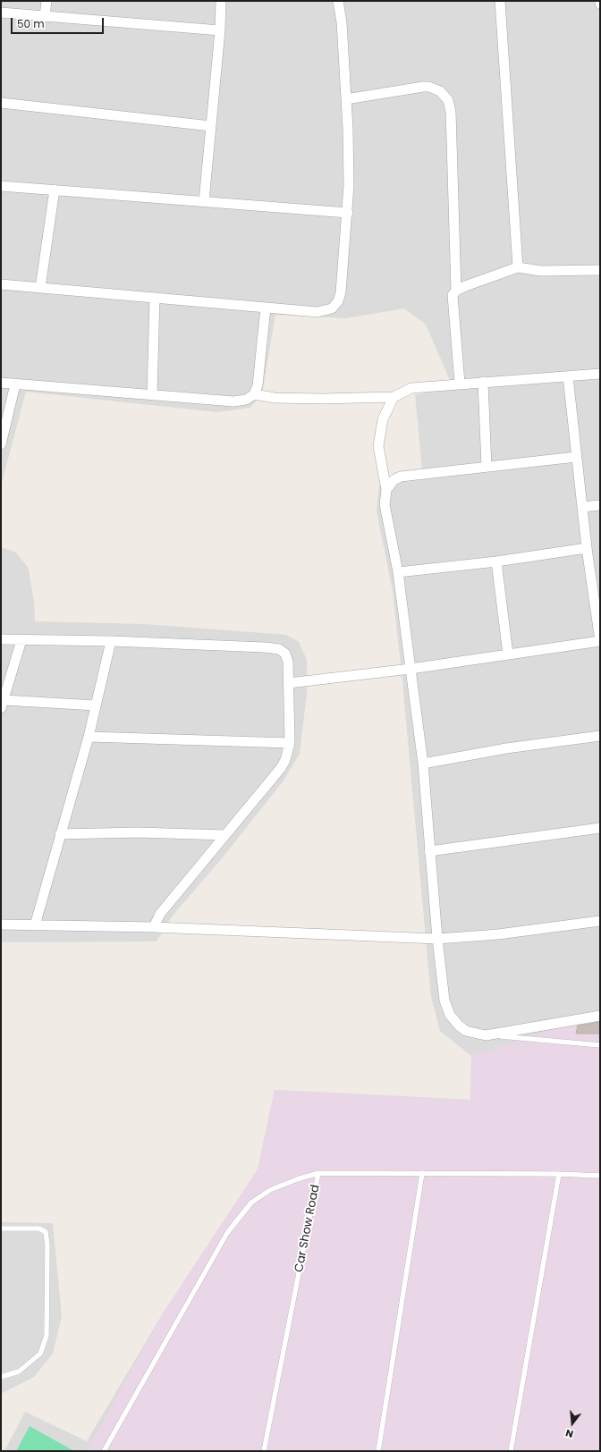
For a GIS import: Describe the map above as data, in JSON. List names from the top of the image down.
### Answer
{
  "streets": {
    "lane": ["Car Show Road"]
  },
  "scale_bar": "50 m",
  "north": "bottom"
}
